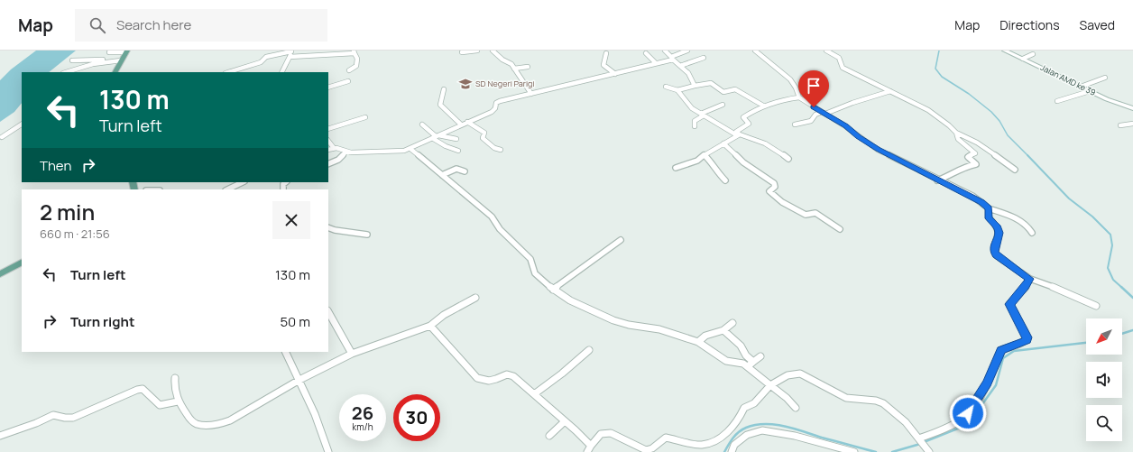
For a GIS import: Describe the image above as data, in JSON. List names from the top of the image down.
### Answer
{
  "streets": {
    "street": ["Jalan AMD ke 39"]
  },
  "places": {
    "school or university": ["SD Negeri Parigi"]
  },
  "north": "bottom left",
  "page": {
    "header": "Map",
    "search": "Search here",
    "nav": ["Map", "Directions", "Saved"],
    "turn": ["130 m", "Turn left"],
    "then": "Then",
    "heading": ["2 min", "660 m · 21:56"],
    "list": [
      {
        "name": "Turn left",
        "value": "130 m"
      },
      {
        "name": "Turn right",
        "value": "50 m"
      }
    ],
    "speed": "26 km/h",
    "limit": "30"
  }
}
